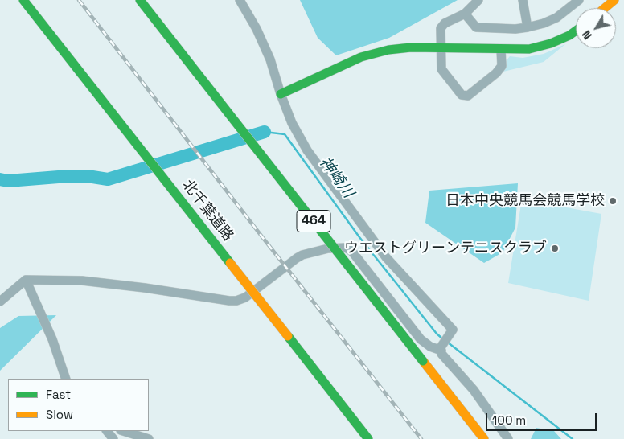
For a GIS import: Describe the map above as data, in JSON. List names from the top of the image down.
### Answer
{
  "streets": {
    "main road": ["北千葉道路", "464"]
  },
  "water": ["神崎川"],
  "places": ["日本中央競馬会競馬学校", "ウエストグリーンテニスクラブ"],
  "legend": ["Fast", "Slow"],
  "scale_bar": "100 m",
  "north": "bottom left"
}
